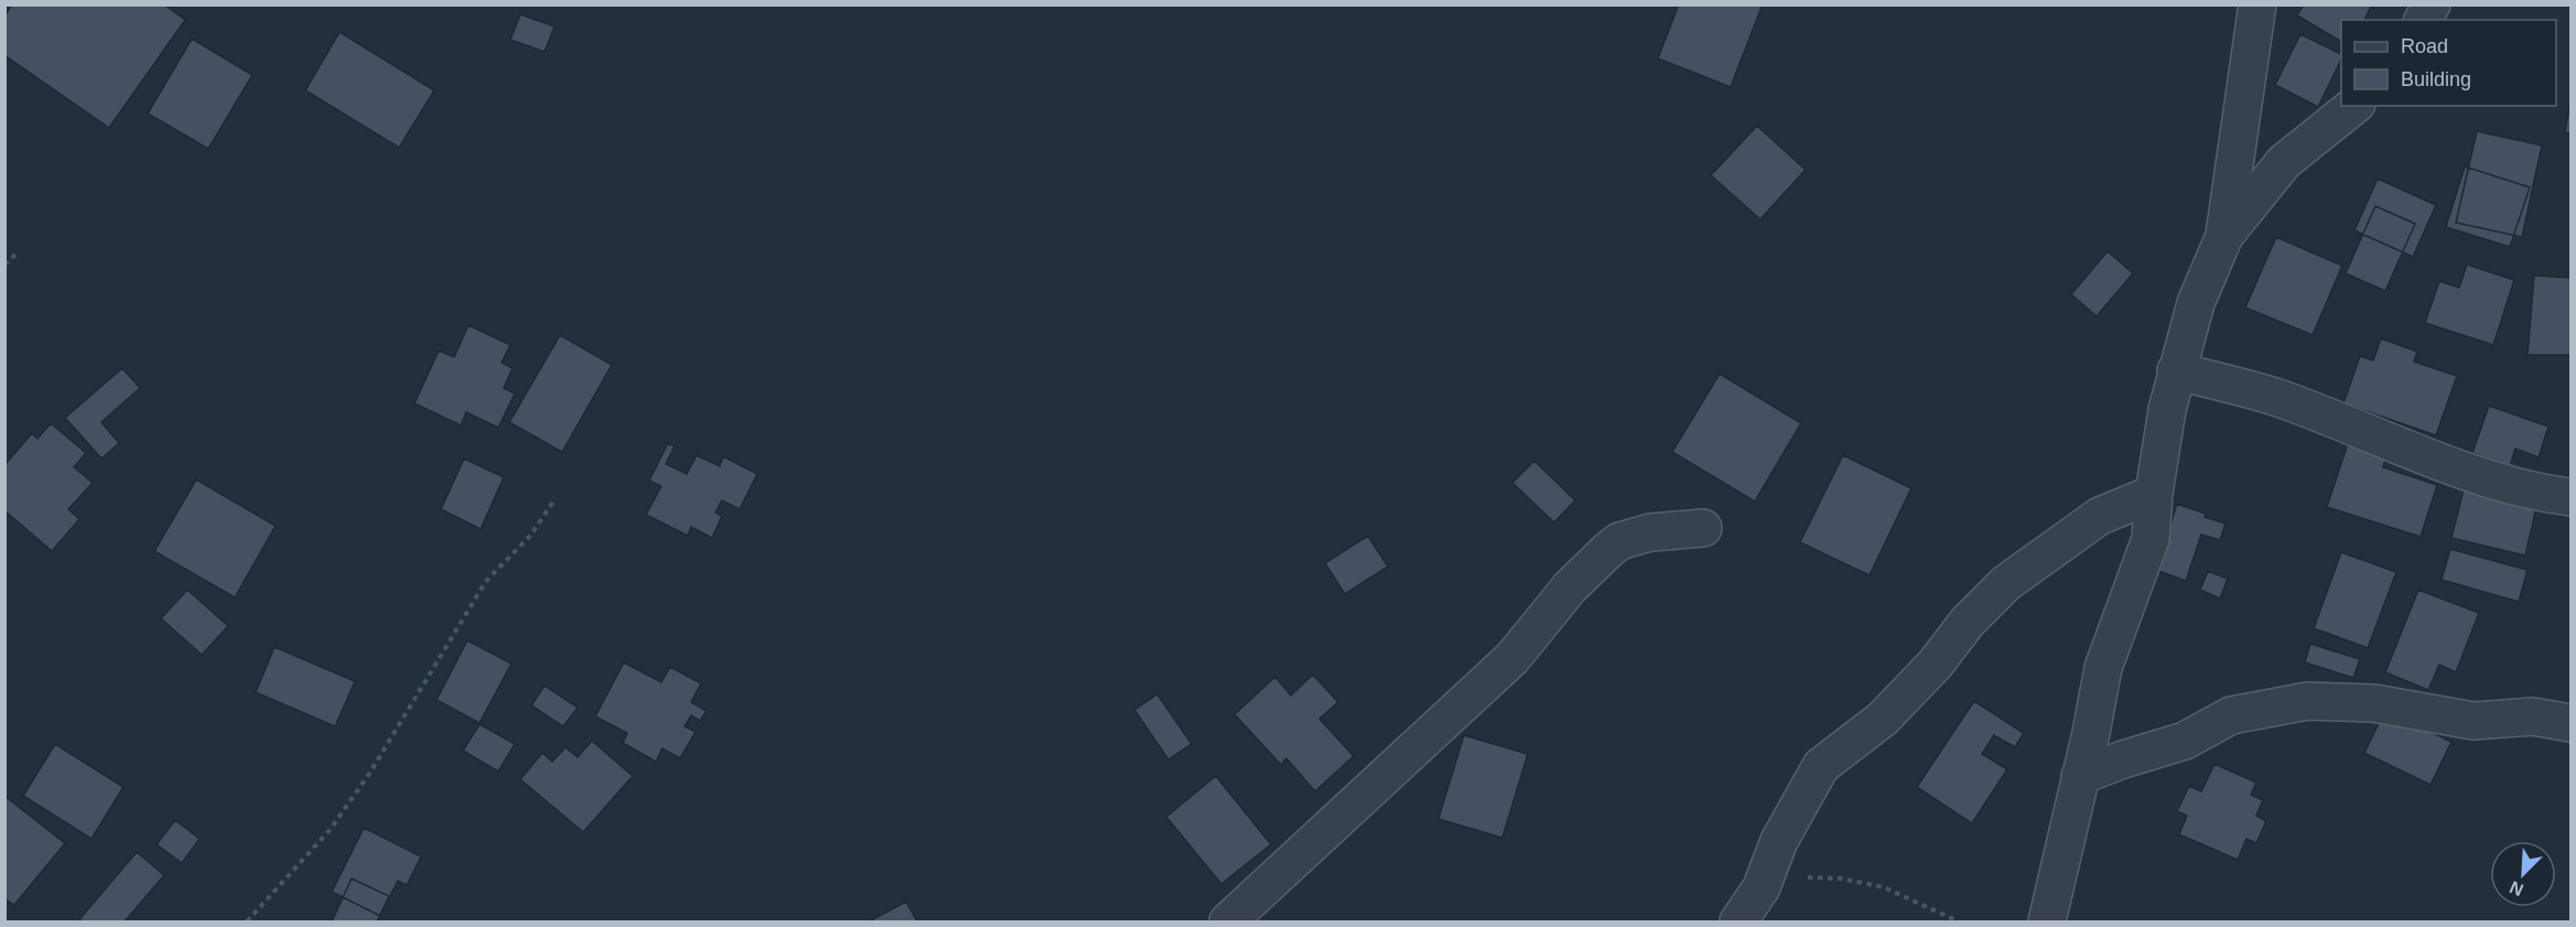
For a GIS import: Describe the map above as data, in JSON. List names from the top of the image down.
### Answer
{
  "legend": ["Road", "Building"],
  "north": "bottom left"
}
